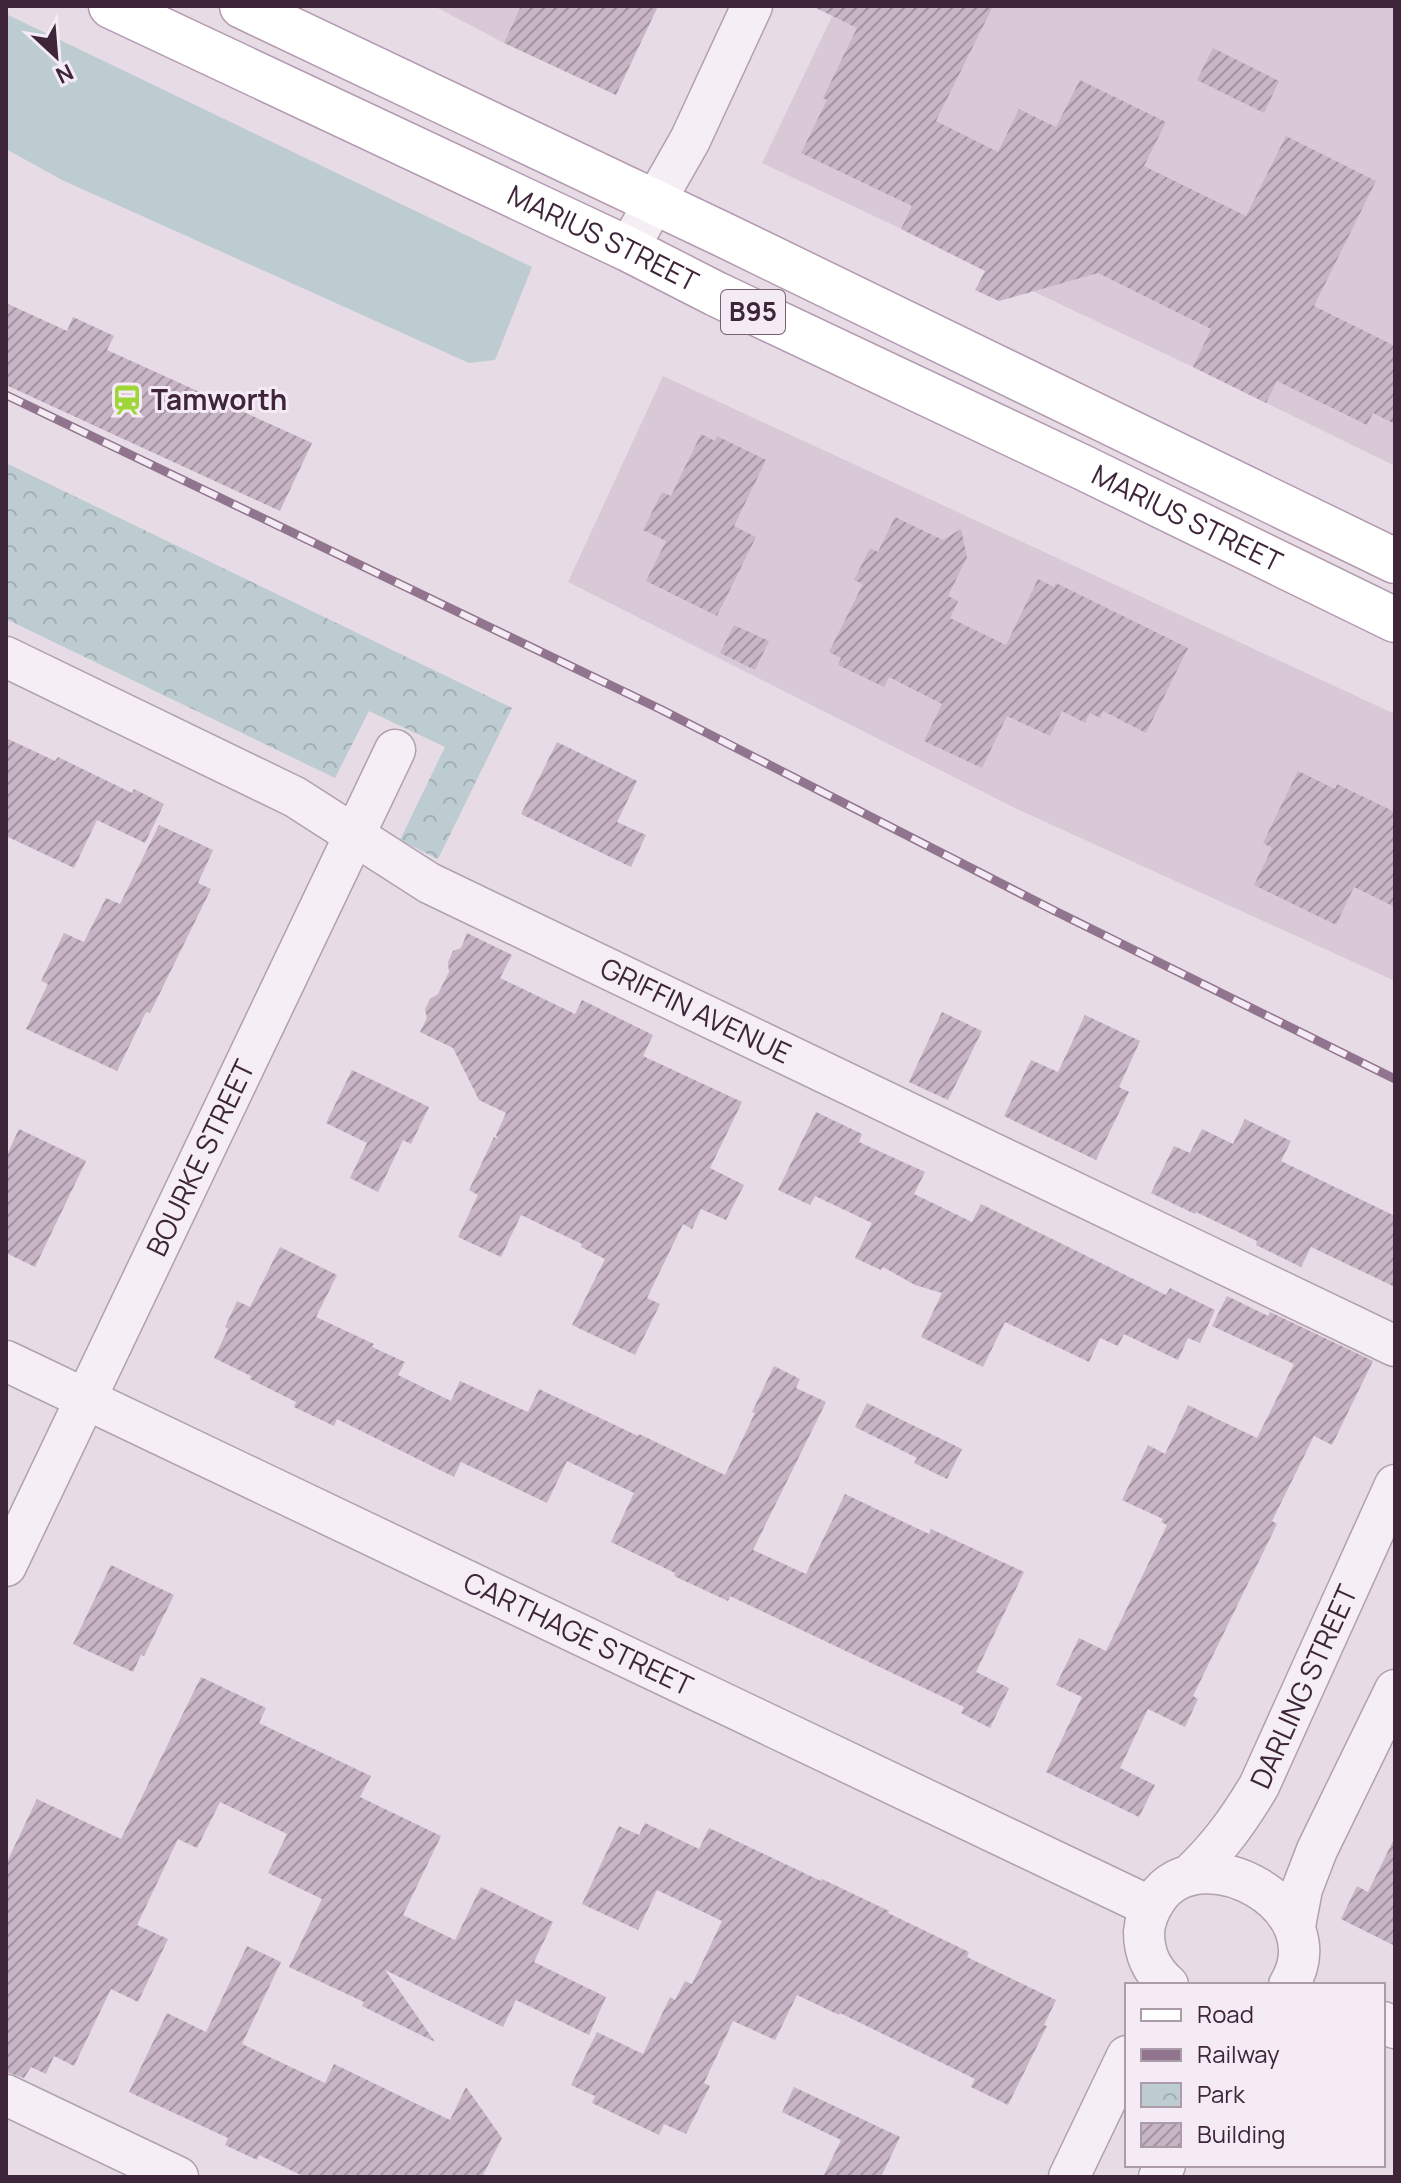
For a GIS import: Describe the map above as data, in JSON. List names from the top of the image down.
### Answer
{
  "streets": {
    "main road": ["MARIUS STREET", "B95"],
    "street": [
      "GRIFFIN AVENUE",
      "BOURKE STREET",
      "CARTHAGE STREET",
      "DARLING STREET"
    ]
  },
  "crossings": [
    ["GRIFFIN AVENUE", "BOURKE STREET"],
    ["BOURKE STREET", "CARTHAGE STREET"],
    ["CARTHAGE STREET", "DARLING STREET"]
  ],
  "places": {
    "station": ["Tamworth"]
  },
  "legend": [
    "Road",
    "Railway",
    "Park",
    "Building"
  ],
  "north": "bottom right"
}
